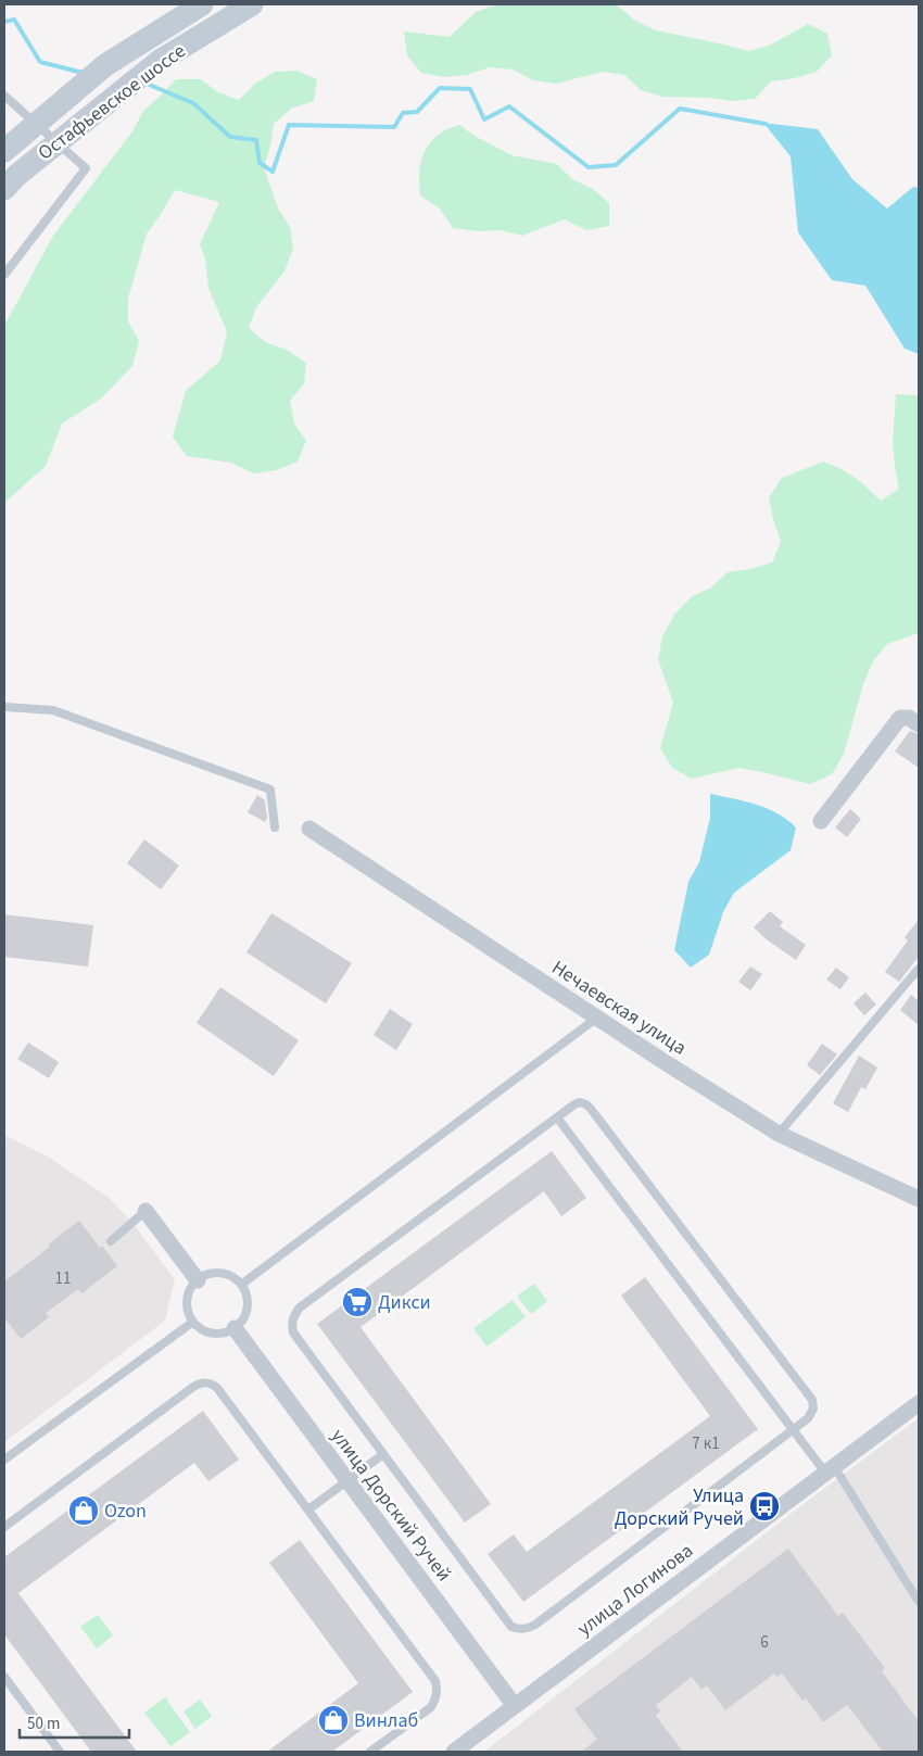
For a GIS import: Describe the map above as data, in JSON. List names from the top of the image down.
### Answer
{
  "streets": {
    "main road": ["Остафьевское шоссе"],
    "street": ["Нечаевская улица", "улица Дорский Ручей", "улица Логинова"]
  },
  "crossings": [
    ["улица Дорский Ручей", "улица Логинова"]
  ],
  "places": {
    "supermarket": ["Дикси"],
    "bus stop": ["Улица Дорский Ручей"],
    "shop": ["Ozon", "Винлаб"]
  },
  "house_numbers": ["11", "7 к1", "6"],
  "scale_bar": "50 m"
}
